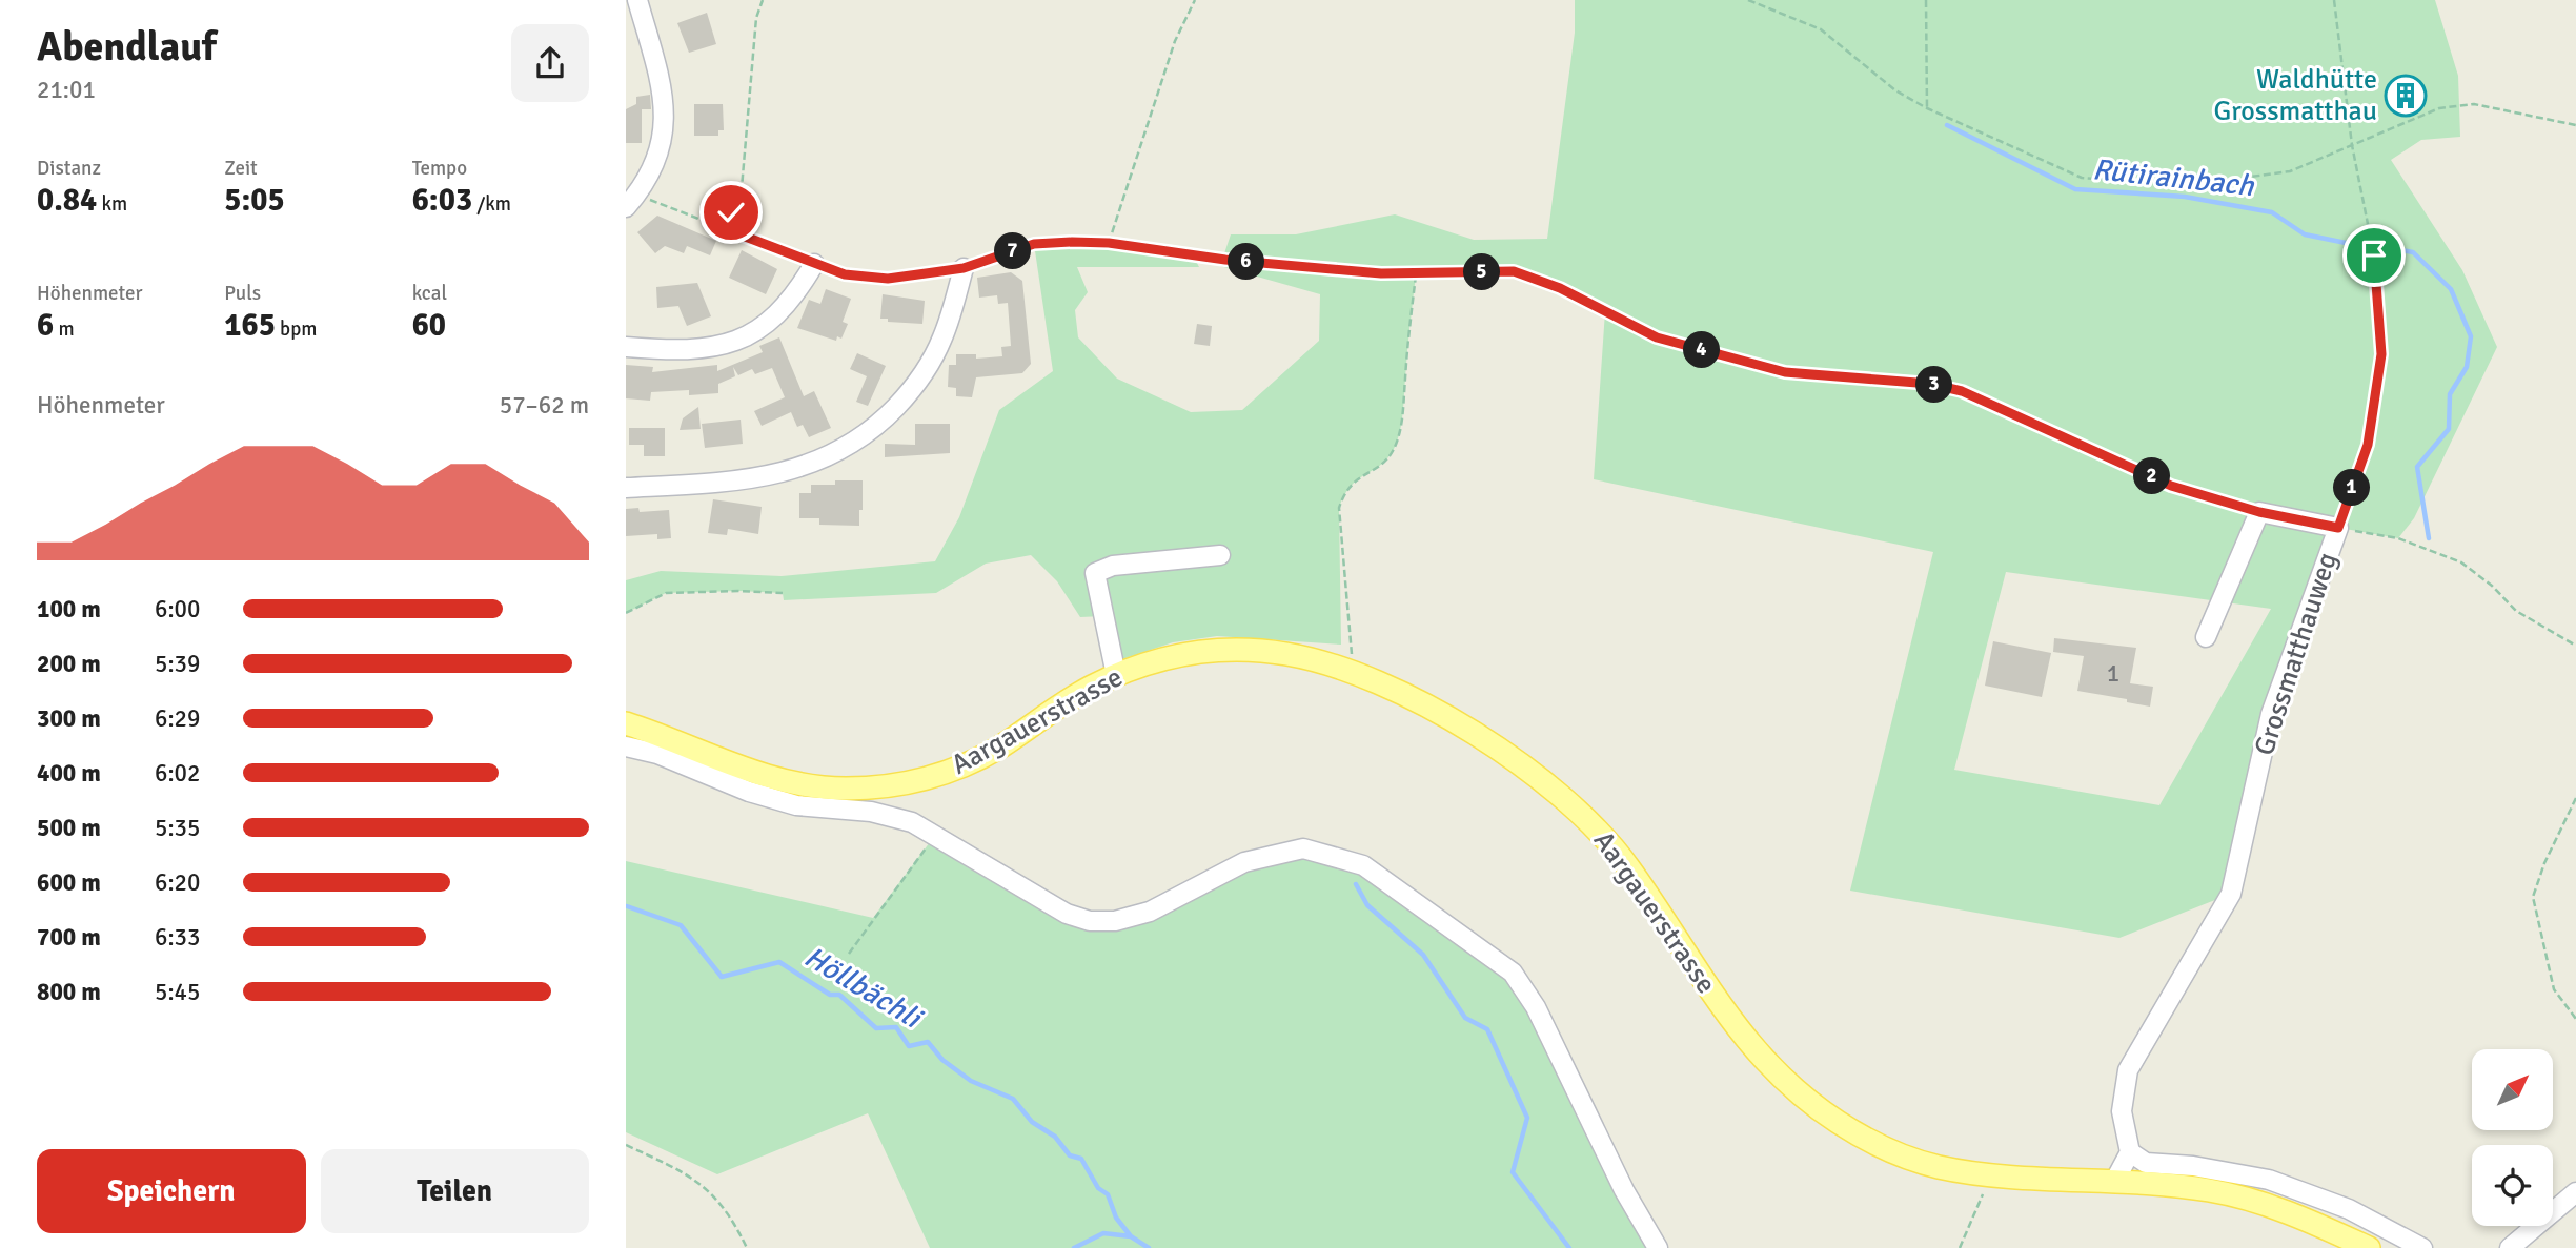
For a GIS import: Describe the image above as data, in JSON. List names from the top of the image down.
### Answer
{
  "streets": {
    "main road": ["Aargauerstrasse"],
    "street": ["Grossmatthauweg"]
  },
  "water": ["Rütirainbach", "Höllbächli"],
  "places": {
    "building": ["Waldhütte Grossmatthau"]
  },
  "house_numbers": ["1"],
  "north": "top right",
  "page": {
    "heading": ["Abendlauf", "21:01"],
    "stats": [
      ["Distanz", "0.84 km"],
      ["Zeit", "5:05"],
      ["Tempo", "6:03 /km"],
      ["Höhenmeter", "6 m"],
      ["Puls", "165 bpm"],
      ["kcal", "60"]
    ],
    "pins": [
      "7",
      "6",
      "5",
      "4",
      "3",
      "2",
      "1"
    ],
    "chart": ["Höhenmeter", "57–62 m"],
    "list": [
      {
        "name": "100 m",
        "note": "6:00"
      },
      {
        "name": "200 m",
        "note": "5:39"
      },
      {
        "name": "300 m",
        "note": "6:29"
      },
      {
        "name": "400 m",
        "note": "6:02"
      },
      {
        "name": "500 m",
        "note": "5:35"
      },
      {
        "name": "600 m",
        "note": "6:20"
      },
      {
        "name": "700 m",
        "note": "6:33"
      },
      {
        "name": "800 m",
        "note": "5:45"
      }
    ],
    "buttons": ["Speichern", "Teilen"]
  }
}
